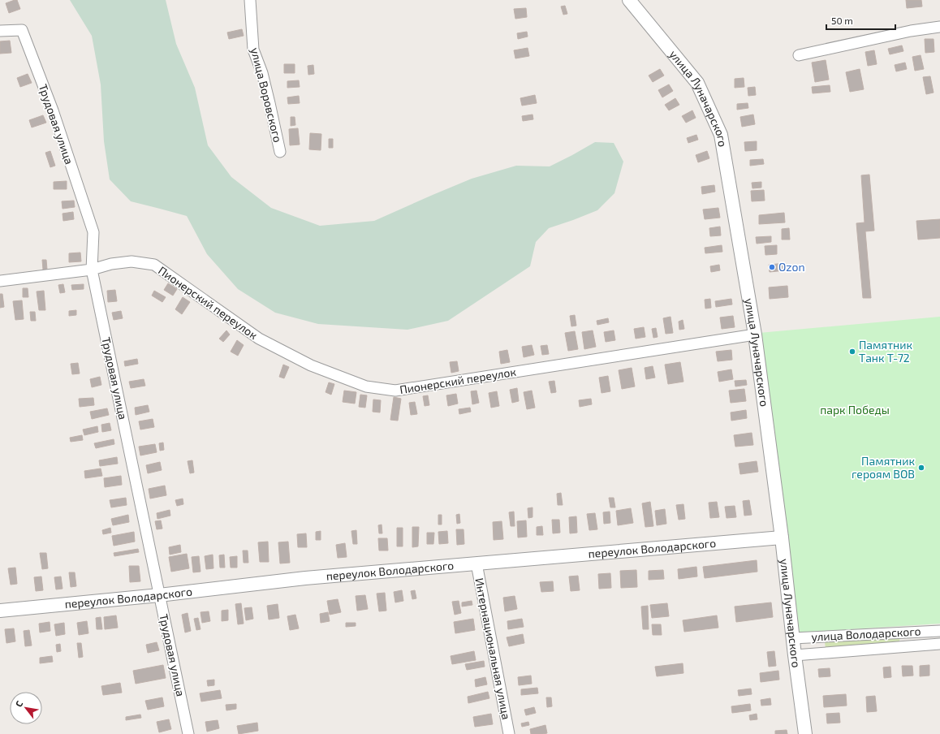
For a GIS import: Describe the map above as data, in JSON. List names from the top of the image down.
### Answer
{
  "streets": {
    "street": [
      "улица Воровского",
      "улица Луначарского",
      "Трудовая улица",
      "Пионерский переулок",
      "переулок Володарского",
      "улица Володарского",
      "Интернациональная улица"
    ]
  },
  "crossings": [
    ["улица Луначарского", "Пионерский переулок"],
    ["улица Луначарского", "переулок Володарского"],
    ["улица Луначарского", "улица Володарского"],
    ["Трудовая улица", "Пионерский переулок"],
    ["Трудовая улица", "переулок Володарского"],
    ["переулок Володарского", "Интернациональная улица"]
  ],
  "parks": ["парк Победы"],
  "places": ["Ozon", "Памятник Танк Т-72", "Памятник героям ВОВ"],
  "scale_bar": "50 m",
  "north": "top left"
}
